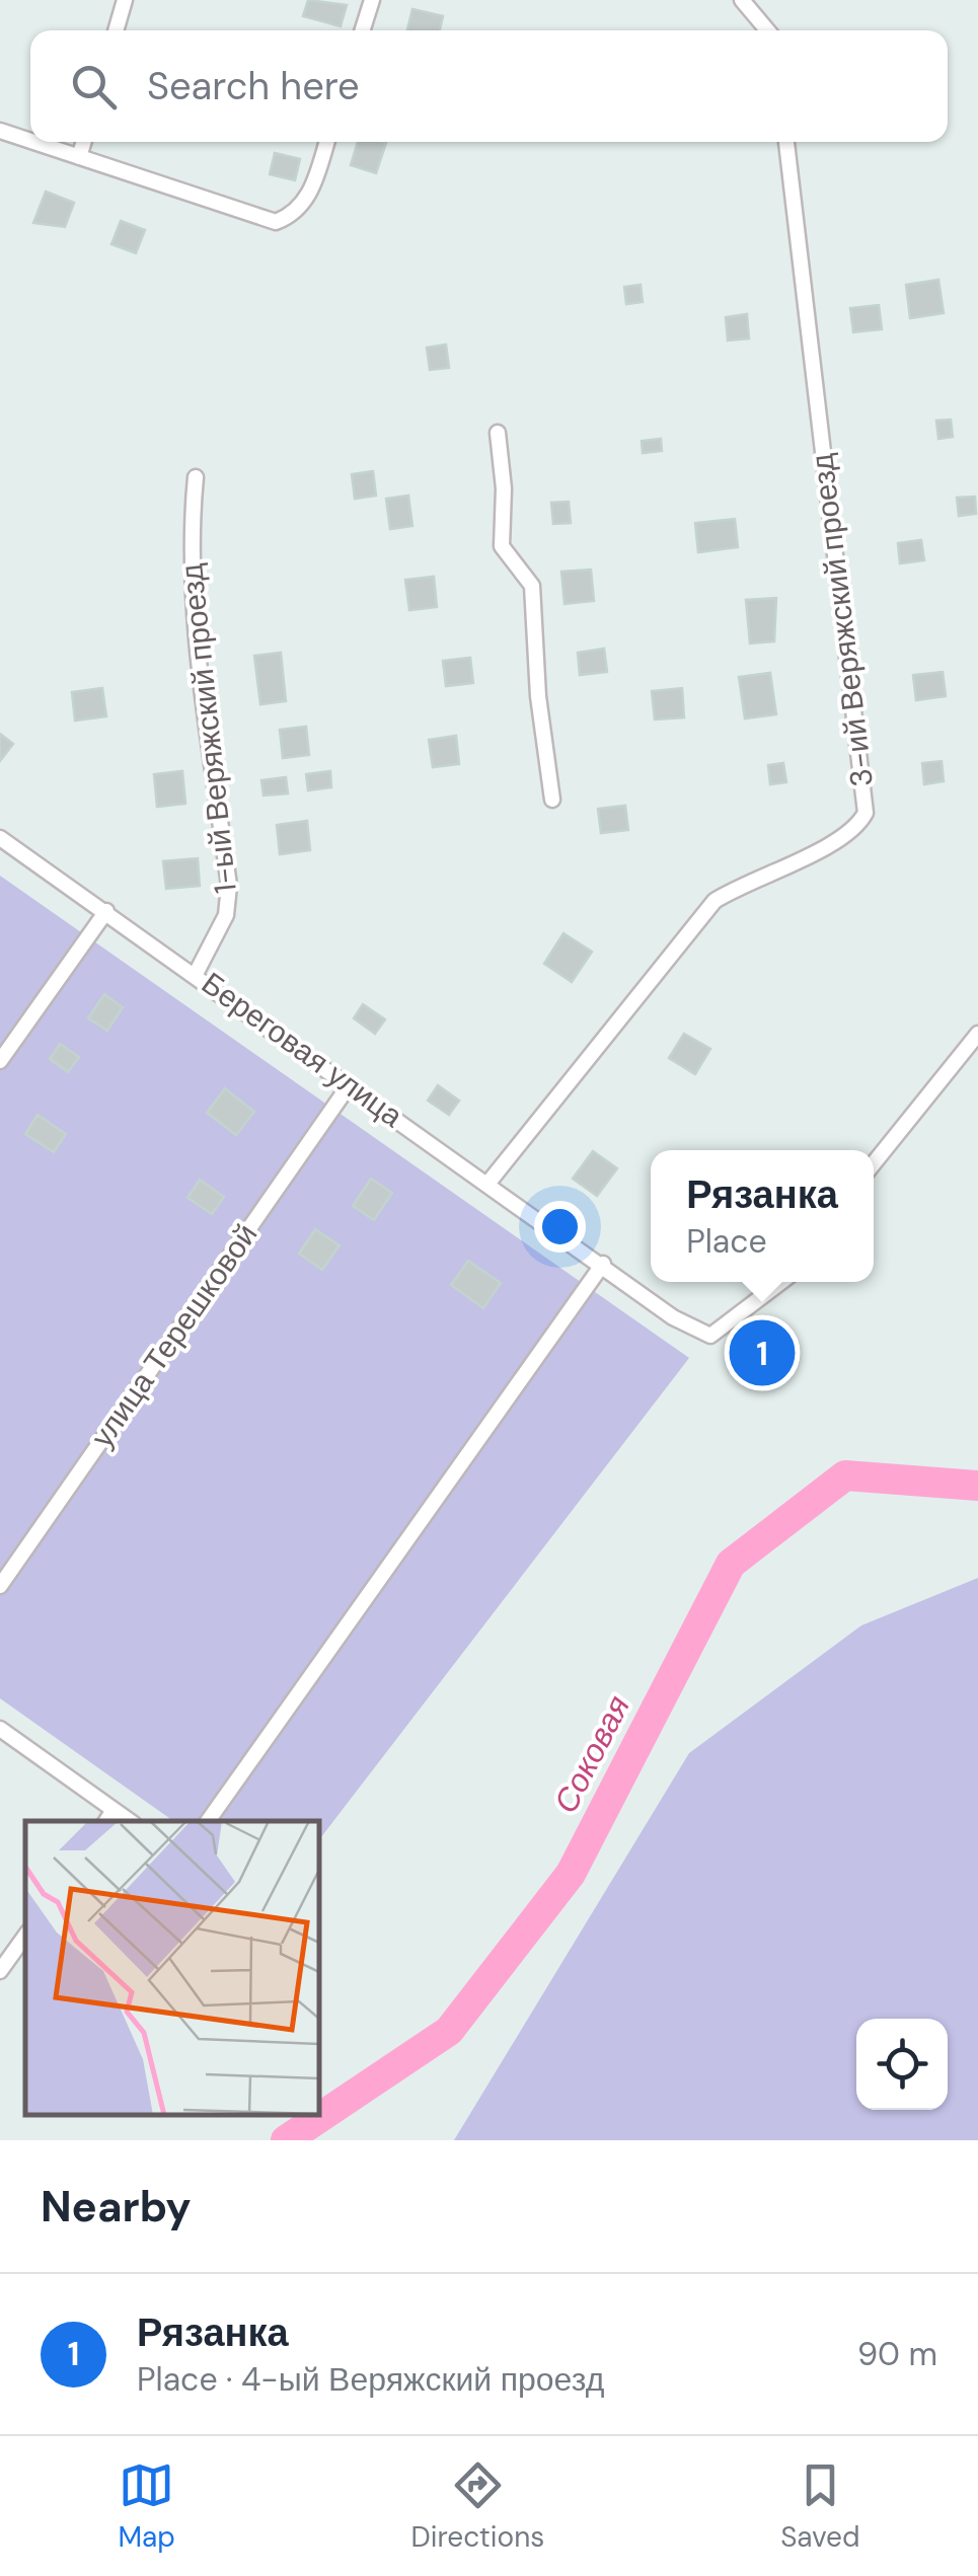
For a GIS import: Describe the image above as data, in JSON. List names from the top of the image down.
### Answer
{
  "streets": {
    "street": [
      "3-ий Веряжский проезд",
      "1-ый Веряжский проезд",
      "Береговая улица",
      "улица Терешковой"
    ]
  },
  "crossings": [
    ["3-ий Веряжский проезд", "Береговая улица"],
    ["1-ый Веряжский проезд", "Береговая улица"],
    ["Береговая улица", "улица Терешковой"]
  ],
  "water": ["Соковая"],
  "page": {
    "search": "Search here",
    "popup": ["Рязанка", "Place"],
    "pins": "1",
    "heading": "Nearby",
    "list": [
      {
        "mark": "1",
        "name": "Рязанка",
        "note": "Place · 4-ый Веряжский проезд",
        "value": "90 m"
      }
    ],
    "nav": ["Map", "Directions", "Saved"]
  }
}
